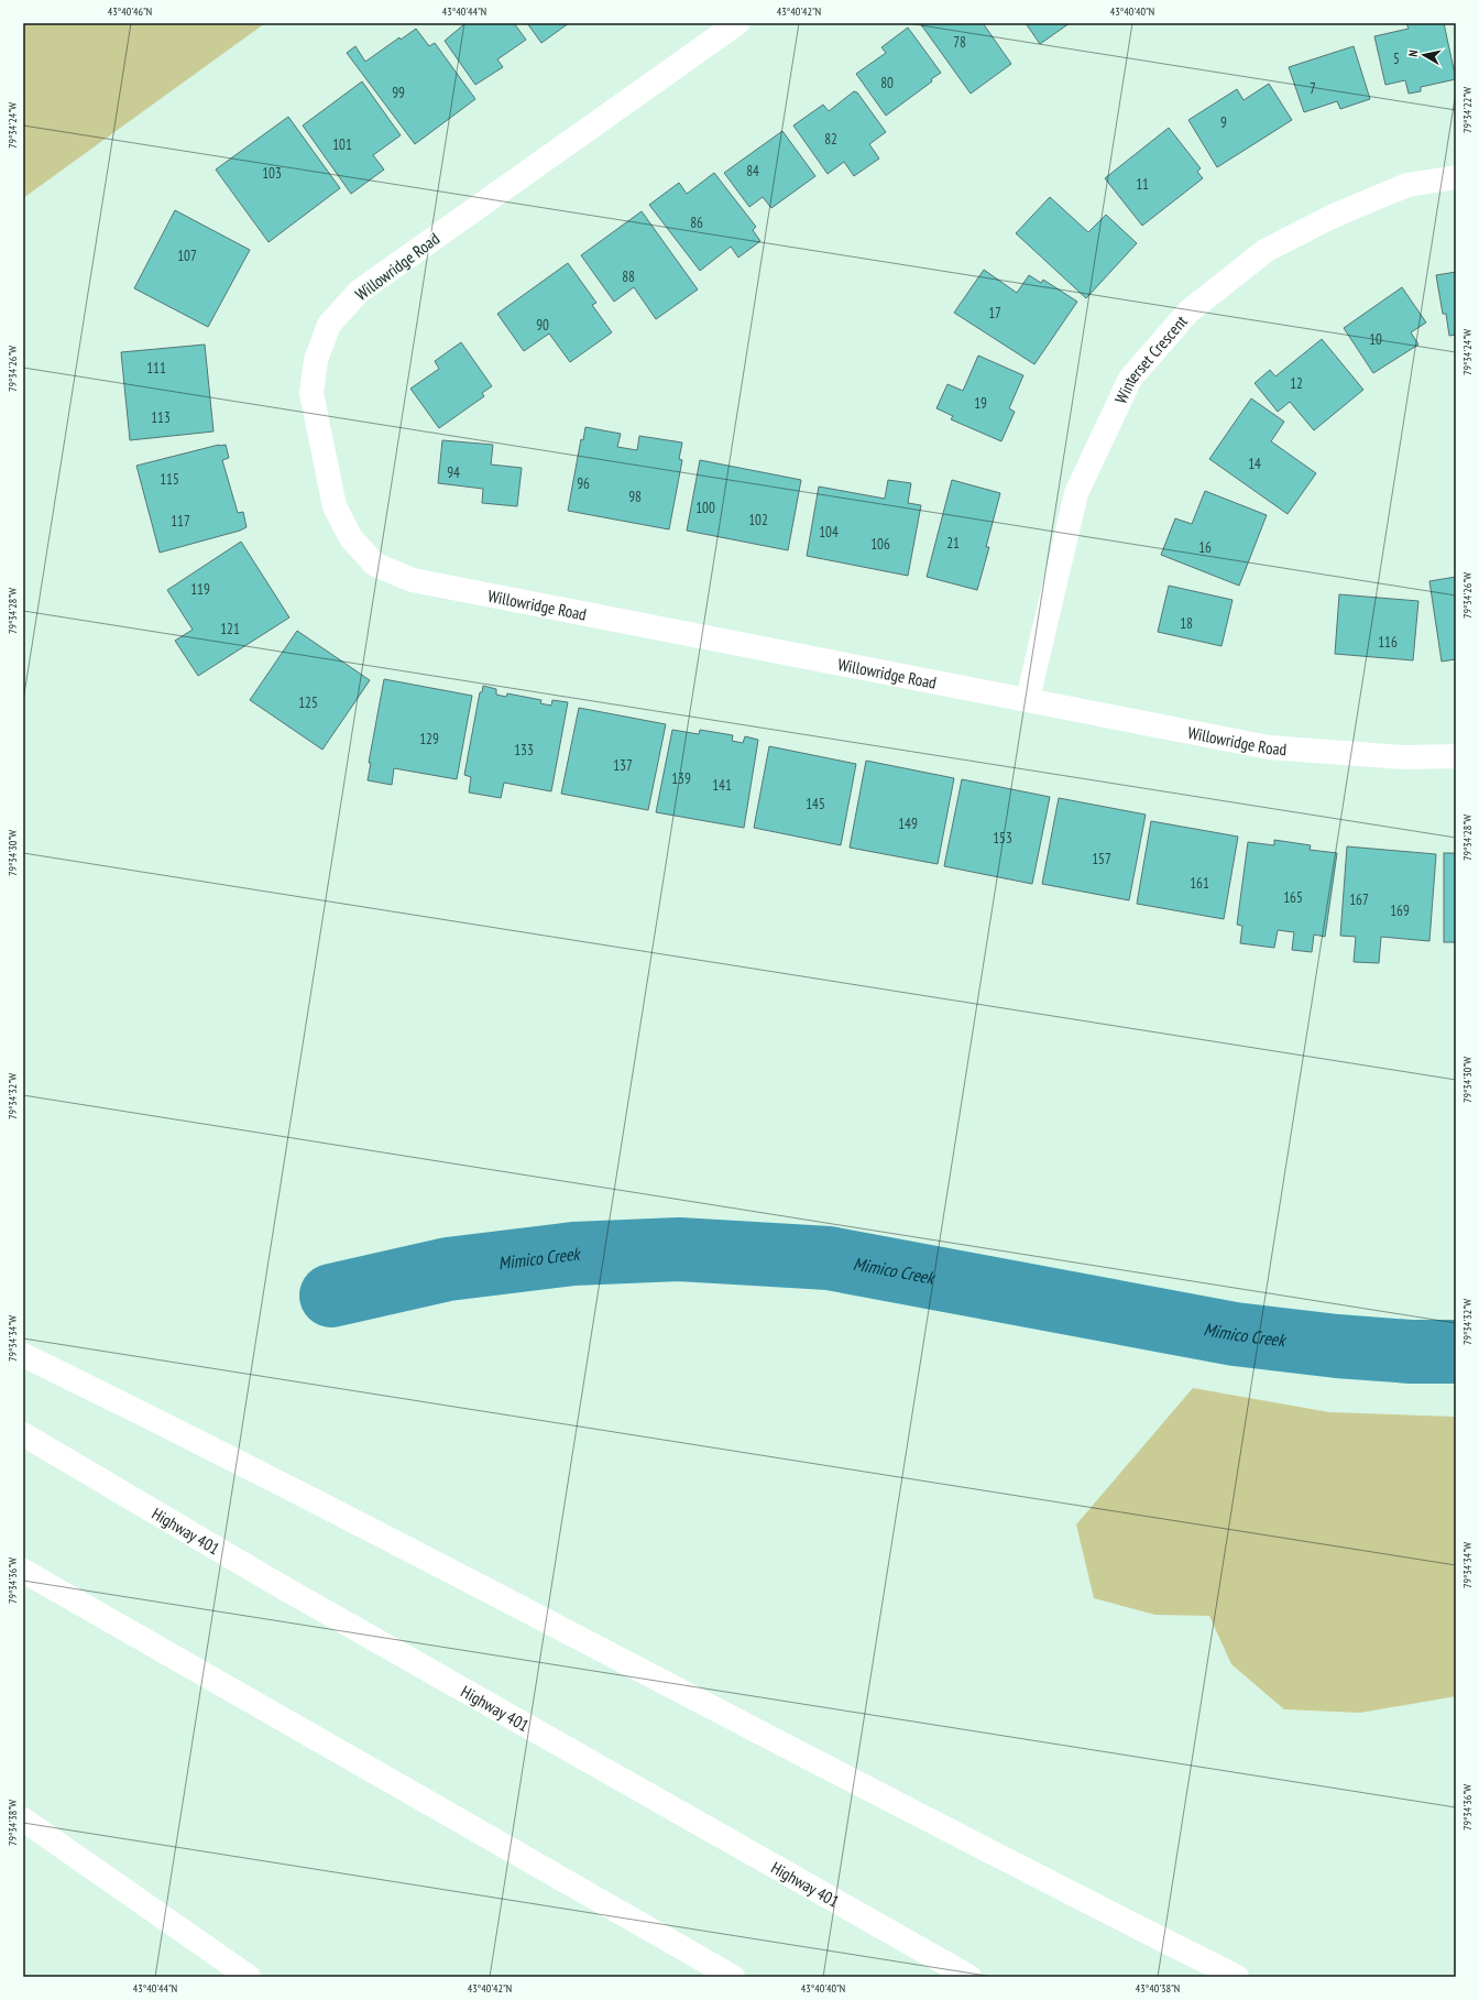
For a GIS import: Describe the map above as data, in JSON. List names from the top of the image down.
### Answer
{
  "streets": {
    "main road": ["Willowridge Road", "Winterset Crescent", "Highway 401"]
  },
  "crossings": [
    ["Willowridge Road", "Winterset Crescent"]
  ],
  "water": ["Mimico Creek"],
  "house_numbers": [
    "78",
    "5",
    "80",
    "7",
    "99",
    "9",
    "82",
    "101",
    "84",
    "103",
    "11",
    "86",
    "107",
    "88",
    "17",
    "90",
    "10",
    "111",
    "12",
    "19",
    "113",
    "14",
    "94",
    "115",
    "96",
    "98",
    "100",
    "102",
    "117",
    "104",
    "21",
    "106",
    "16",
    "119",
    "18",
    "121",
    "116",
    "125",
    "129",
    "133",
    "137",
    "139",
    "141",
    "145",
    "149",
    "153",
    "157",
    "161",
    "165",
    "167",
    "169"
  ],
  "north": "left",
  "coordinates": [
    "43°40'46\"N",
    "43°40'44\"N",
    "43°40'42\"N",
    "43°40'40\"N",
    "79°34'22\"W",
    "79°34'24\"W",
    "79°34'26\"W",
    "79°34'28\"W",
    "79°34'30\"W",
    "79°34'32\"W",
    "79°34'34\"W",
    "79°34'36\"W",
    "79°34'38\"W",
    "43°40'38\"N"
  ]
}
